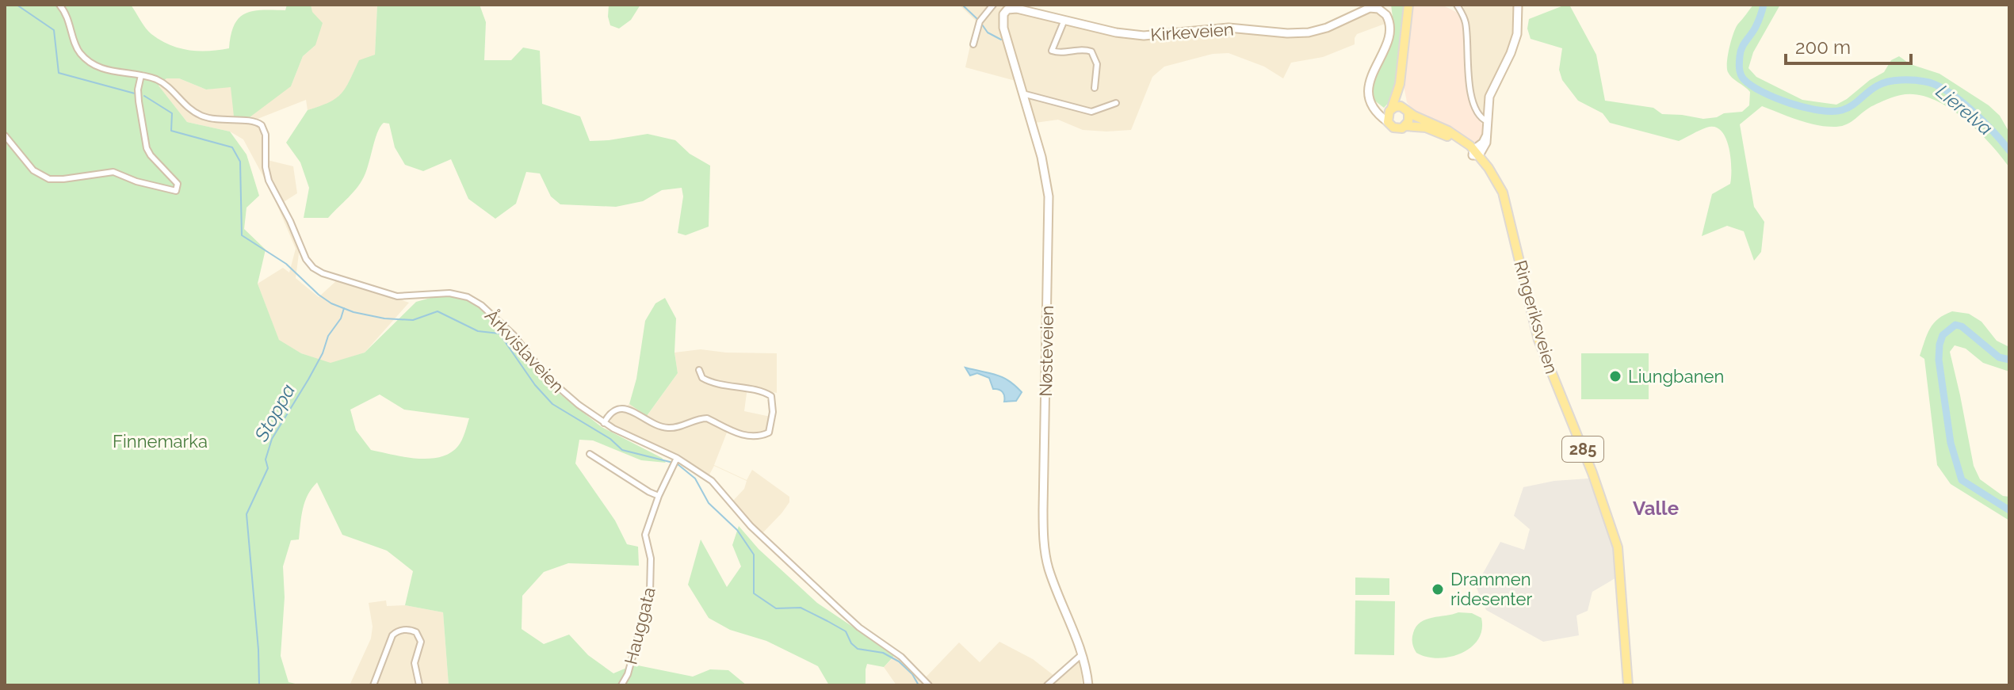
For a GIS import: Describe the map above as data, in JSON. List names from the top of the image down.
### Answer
{
  "streets": {
    "main road": [
      "Kirkeveien",
      "Ringeriksveien",
      "Nøsteveien",
      "285"
    ],
    "street": ["Årkvislaveien", "Hauggata"]
  },
  "crossings": [
    ["Kirkeveien", "Nøsteveien"],
    ["Ringeriksveien", "285"],
    ["Årkvislaveien", "Hauggata"]
  ],
  "districts": ["Valle"],
  "water": ["Lierelva", "Stoppa"],
  "parks": ["Finnemarka"],
  "places": ["Liungbanen", "Drammen ridesenter"],
  "scale_bar": "200 m"
}
